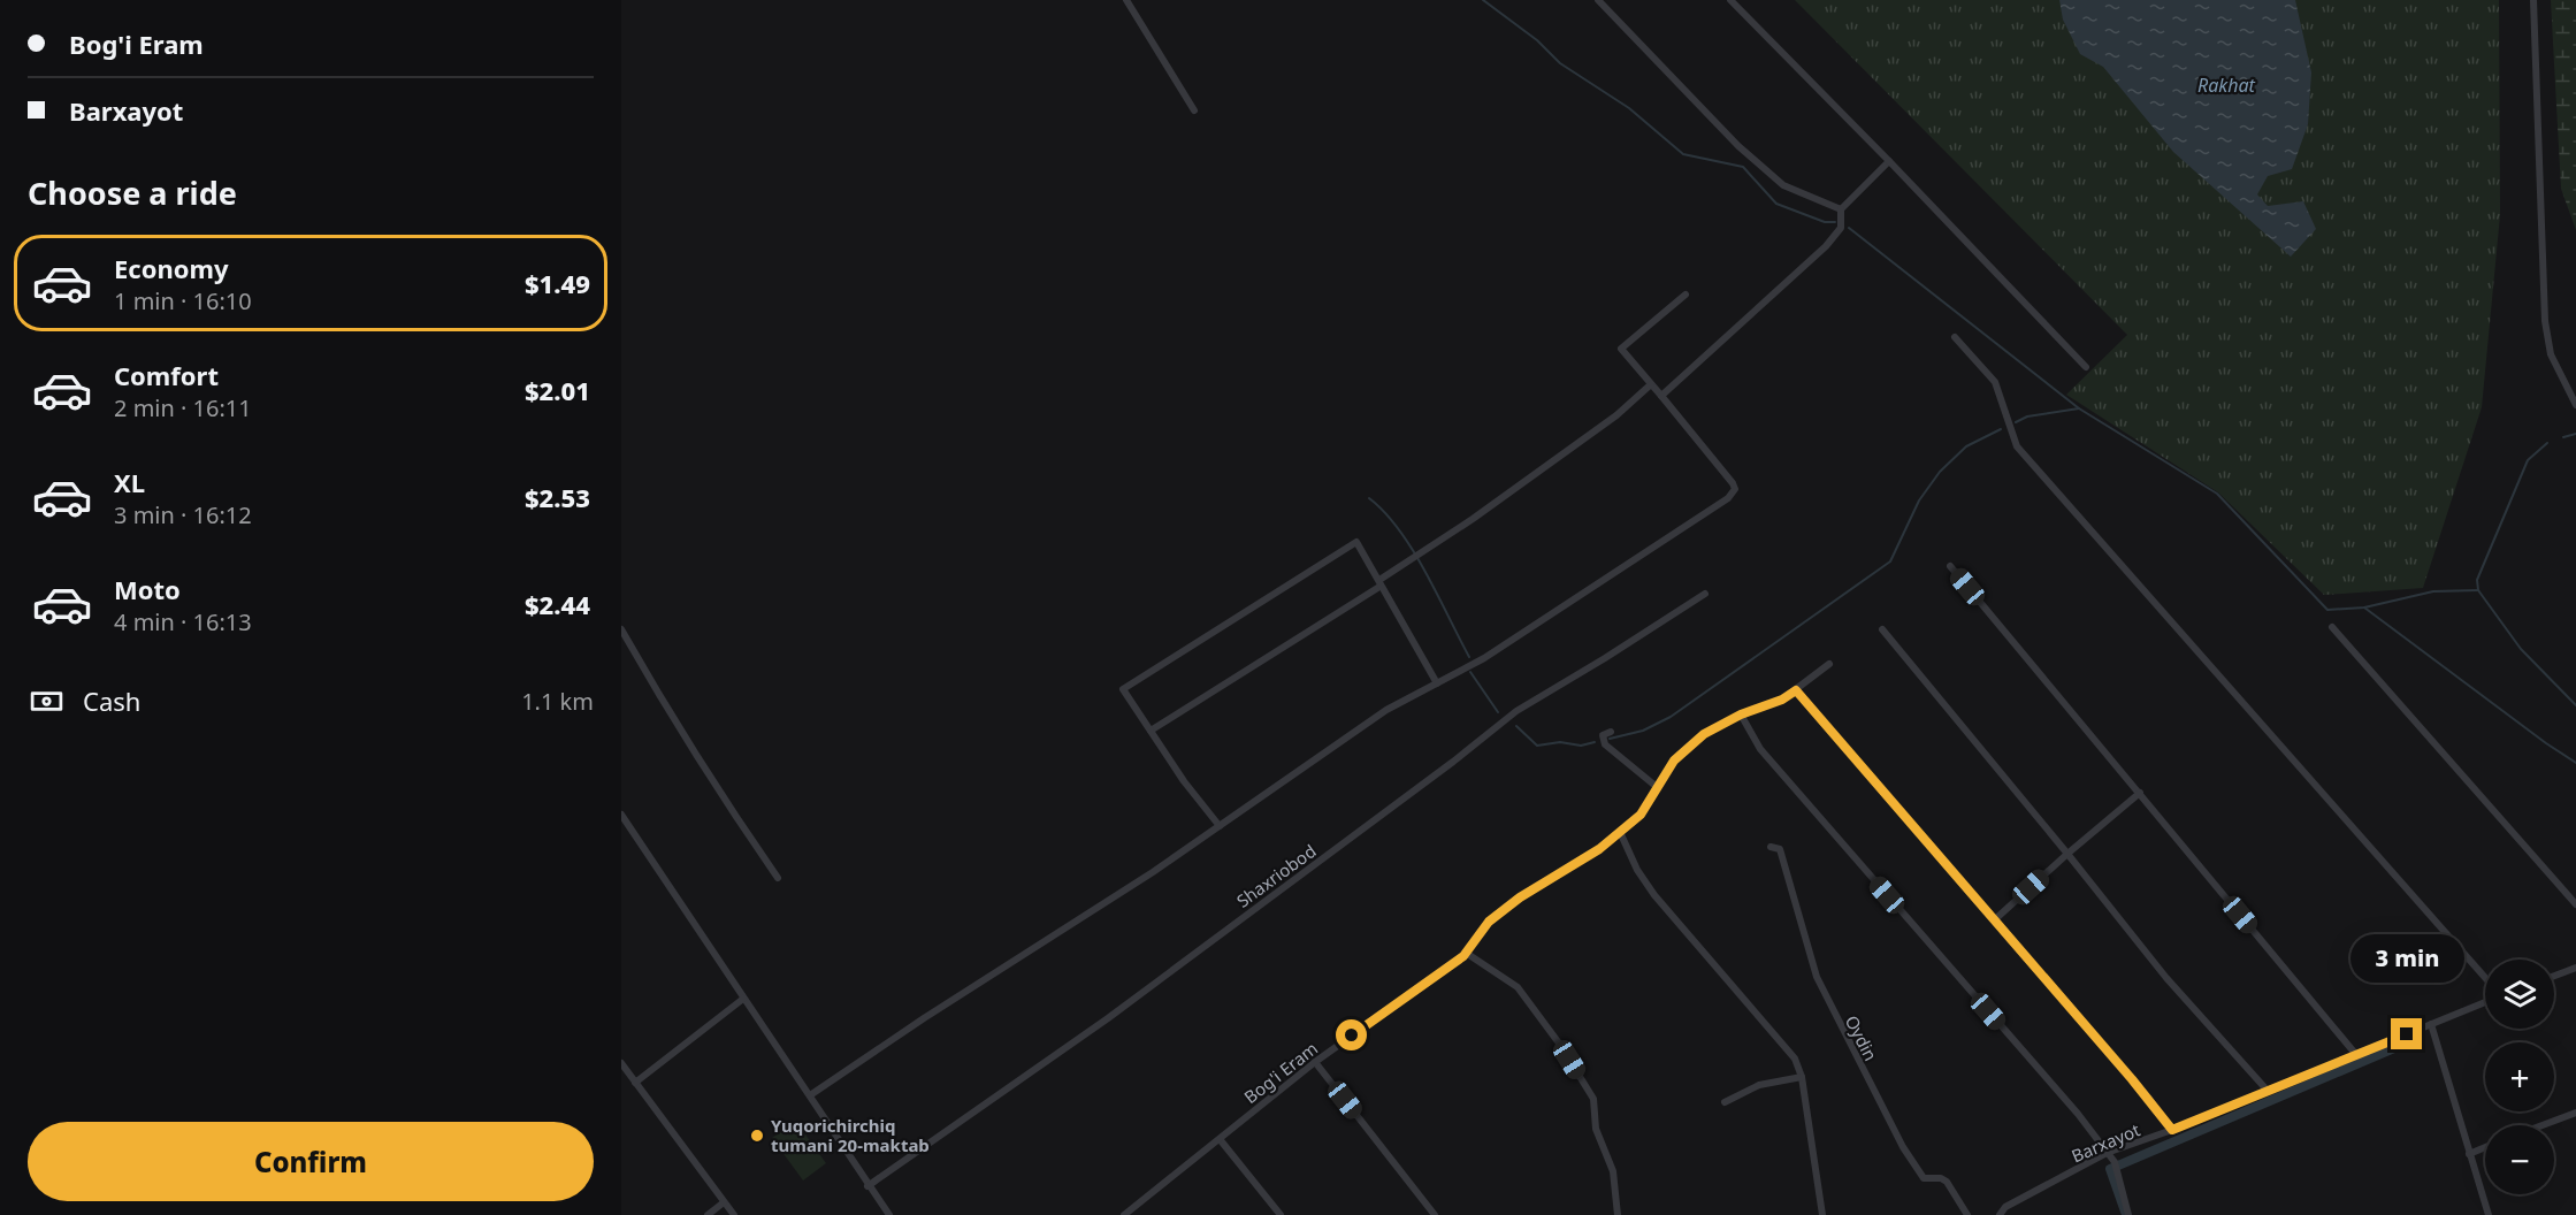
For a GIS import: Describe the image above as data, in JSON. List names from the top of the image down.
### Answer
{
  "streets": {
    "street": [
      "Shaxriobod",
      "Oydin",
      "Bog'i Eram",
      "Barxayot"
    ]
  },
  "water": ["Rakhat"],
  "places": ["Yuqorichirchiq tumani 20-maktab"],
  "page": {
    "banner": ["Bog'i Eram", "Barxayot"],
    "heading": "Choose a ride",
    "list": [
      {
        "name": "Economy",
        "note": "1 min · 16:10",
        "value": "$1.49"
      },
      {
        "name": "Comfort",
        "note": "2 min · 16:11",
        "value": "$2.01"
      },
      {
        "name": "XL",
        "note": "3 min · 16:12",
        "value": "$2.53"
      },
      {
        "name": "Moto",
        "note": "4 min · 16:13",
        "value": "$2.44"
      }
    ],
    "pay": ["Cash", "1.1 km"],
    "bubble": "3 min",
    "map_buttons": ["+", "−"],
    "buttons": "Confirm"
  }
}
